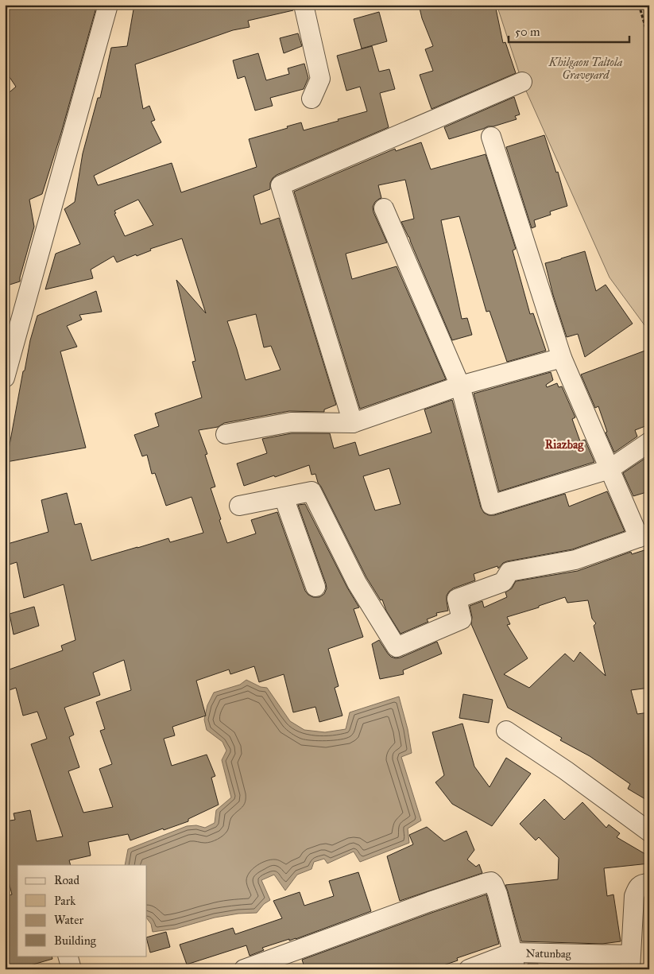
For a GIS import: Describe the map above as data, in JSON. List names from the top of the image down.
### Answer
{
  "streets": {
    "street": ["Natunbag"]
  },
  "districts": ["Riazbag"],
  "parks": ["Khilgaon Taltola Graveyard"],
  "legend": [
    "Road",
    "Park",
    "Water",
    "Building"
  ],
  "scale_bar": "50 m"
}
